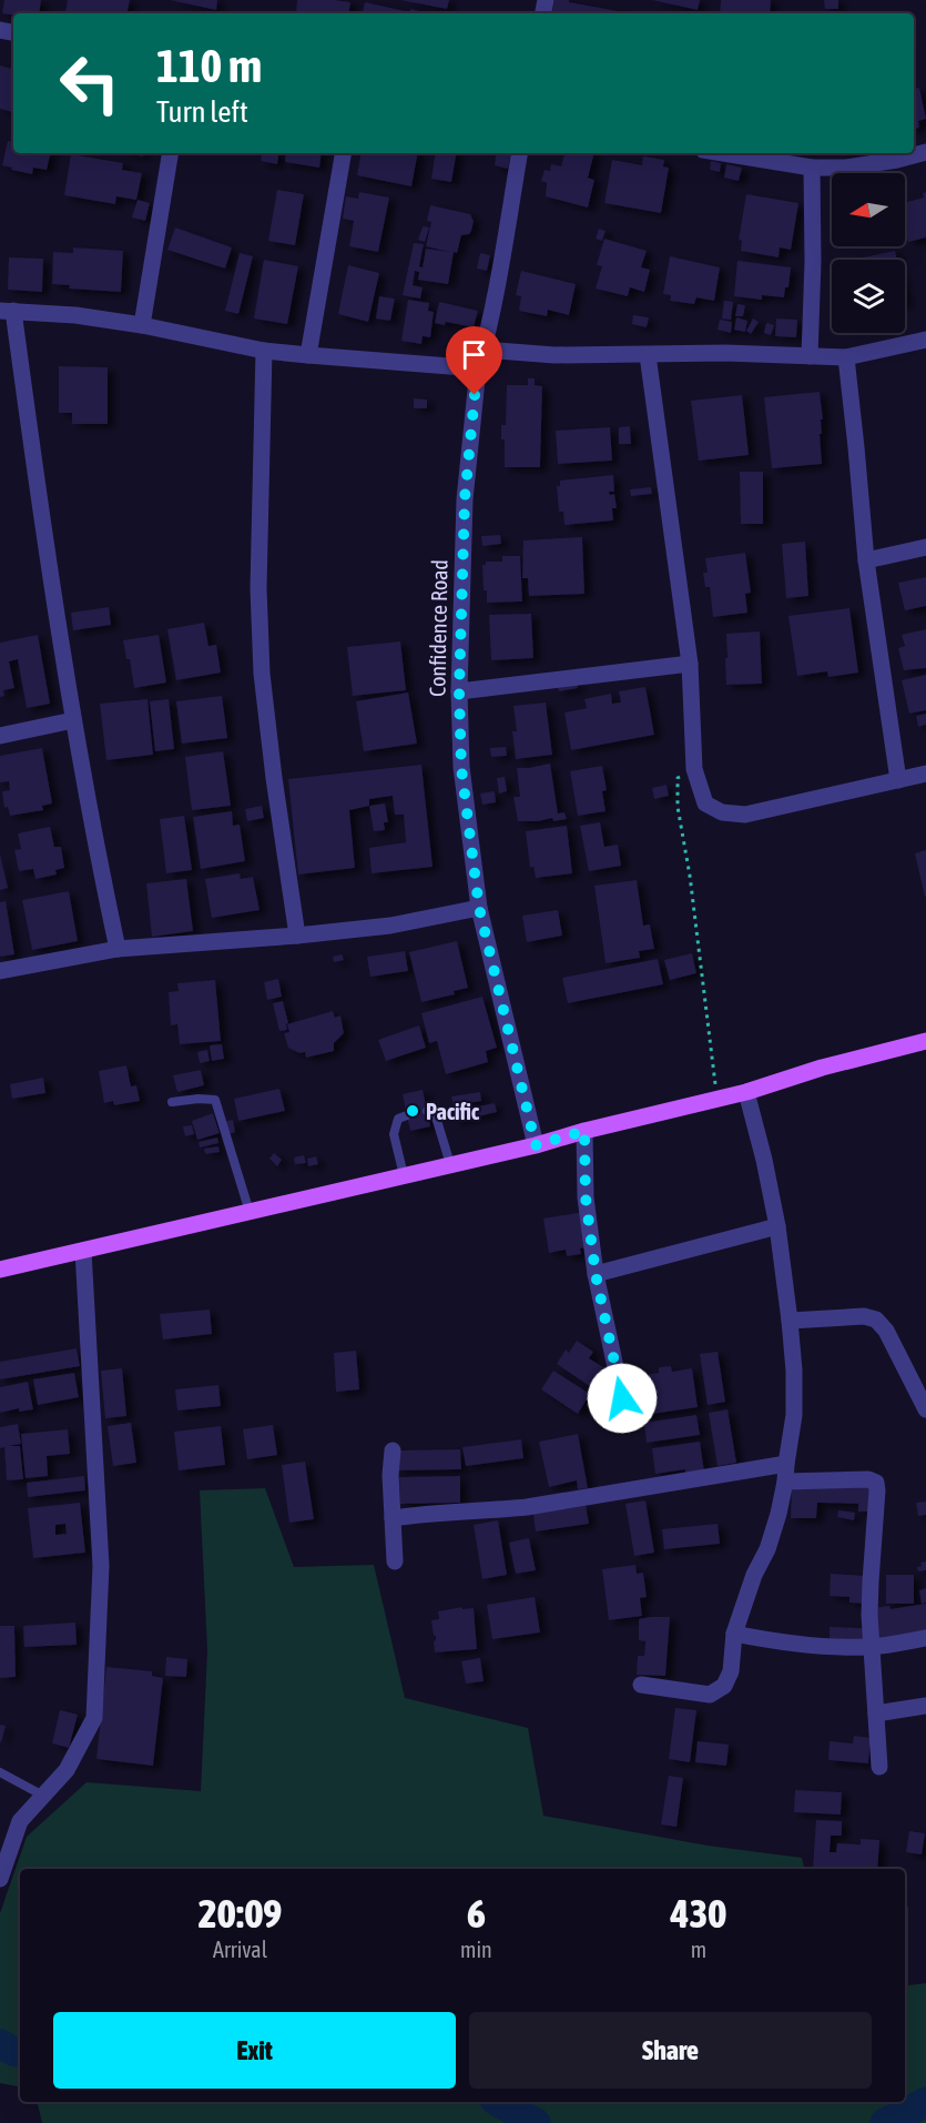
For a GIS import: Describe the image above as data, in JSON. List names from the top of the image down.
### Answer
{
  "streets": {
    "street": ["Confidence Road"]
  },
  "places": ["Pacific"],
  "north": "left",
  "page": {
    "turn": ["110 m", "Turn left"],
    "eta": [
      "20:09",
      "Arrival",
      "6",
      "min",
      "430",
      "m"
    ],
    "buttons": ["Exit", "Share"]
  }
}
